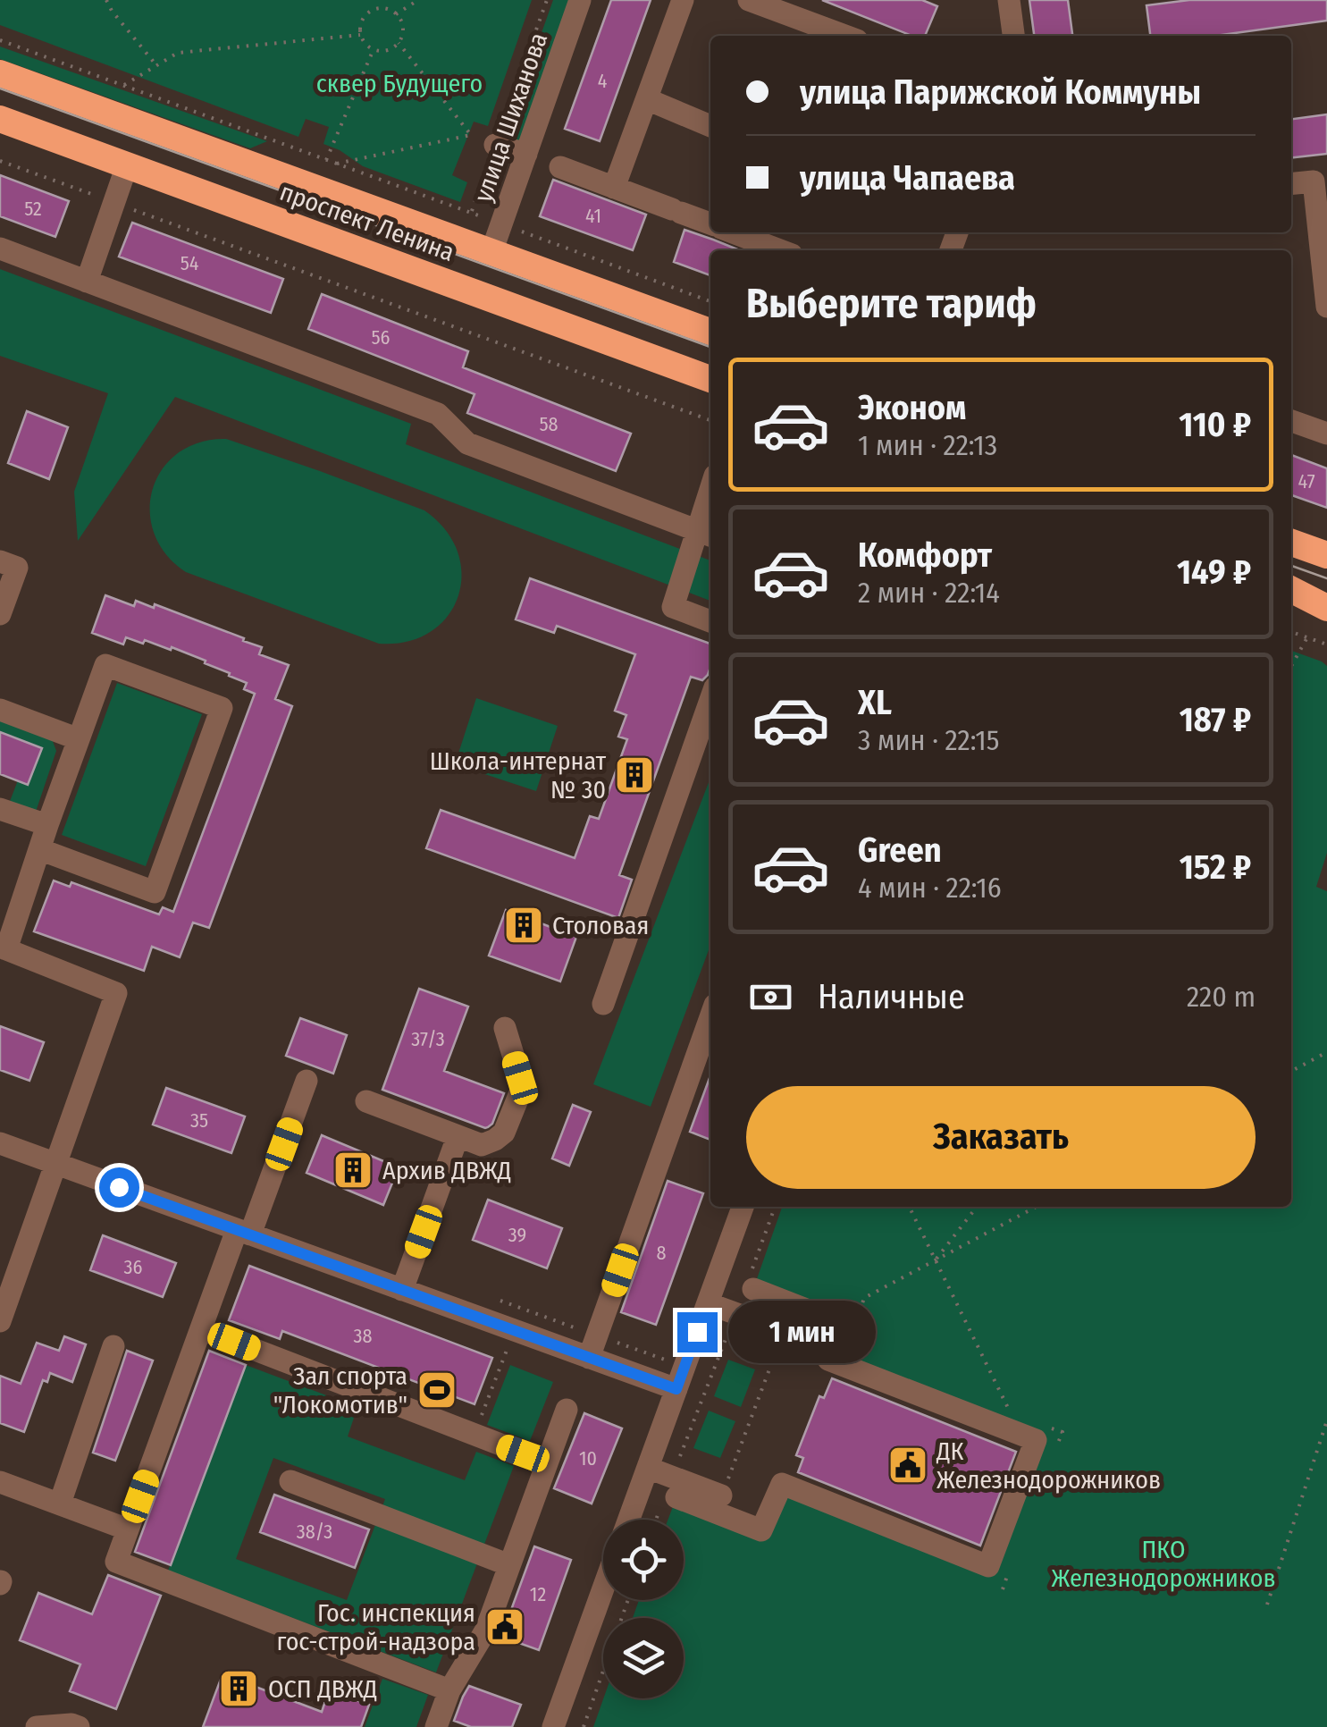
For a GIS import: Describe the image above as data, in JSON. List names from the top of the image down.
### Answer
{
  "streets": {
    "highway": ["проспект Ленина"],
    "street": ["улица Шиханова"]
  },
  "crossings": [
    ["улица Шиханова", "проспект Ленина"]
  ],
  "parks": ["сквер Будущего", "ПКО Железнодорожников"],
  "places": {
    "building": [
      "Школа-интернат № 30",
      "Столовая",
      "Архив ДВЖД",
      "ОСП ДВЖД"
    ],
    "sports": ["Зал спорта \"Локомотив\""],
    "public building": ["ДК Железнодорожников", "Гос. инспекция гос-строй-надзора"]
  },
  "house_numbers": [
    "4",
    "52",
    "41",
    "54",
    "56",
    "58",
    "47",
    "37/3",
    "35",
    "39",
    "8",
    "36",
    "38",
    "10",
    "38/3",
    "12"
  ],
  "page": {
    "banner": ["улица Парижской Коммуны", "улица Чапаева"],
    "heading": "Выберите тариф",
    "list": [
      {
        "name": "Эконом",
        "note": "1 мин · 22:13",
        "value": "110 ₽"
      },
      {
        "name": "Комфорт",
        "note": "2 мин · 22:14",
        "value": "149 ₽"
      },
      {
        "name": "XL",
        "note": "3 мин · 22:15",
        "value": "187 ₽"
      },
      {
        "name": "Green",
        "note": "4 мин · 22:16",
        "value": "152 ₽"
      }
    ],
    "pay": ["Наличные", "220 m"],
    "buttons": "Заказать",
    "bubble": "1 мин"
  }
}
